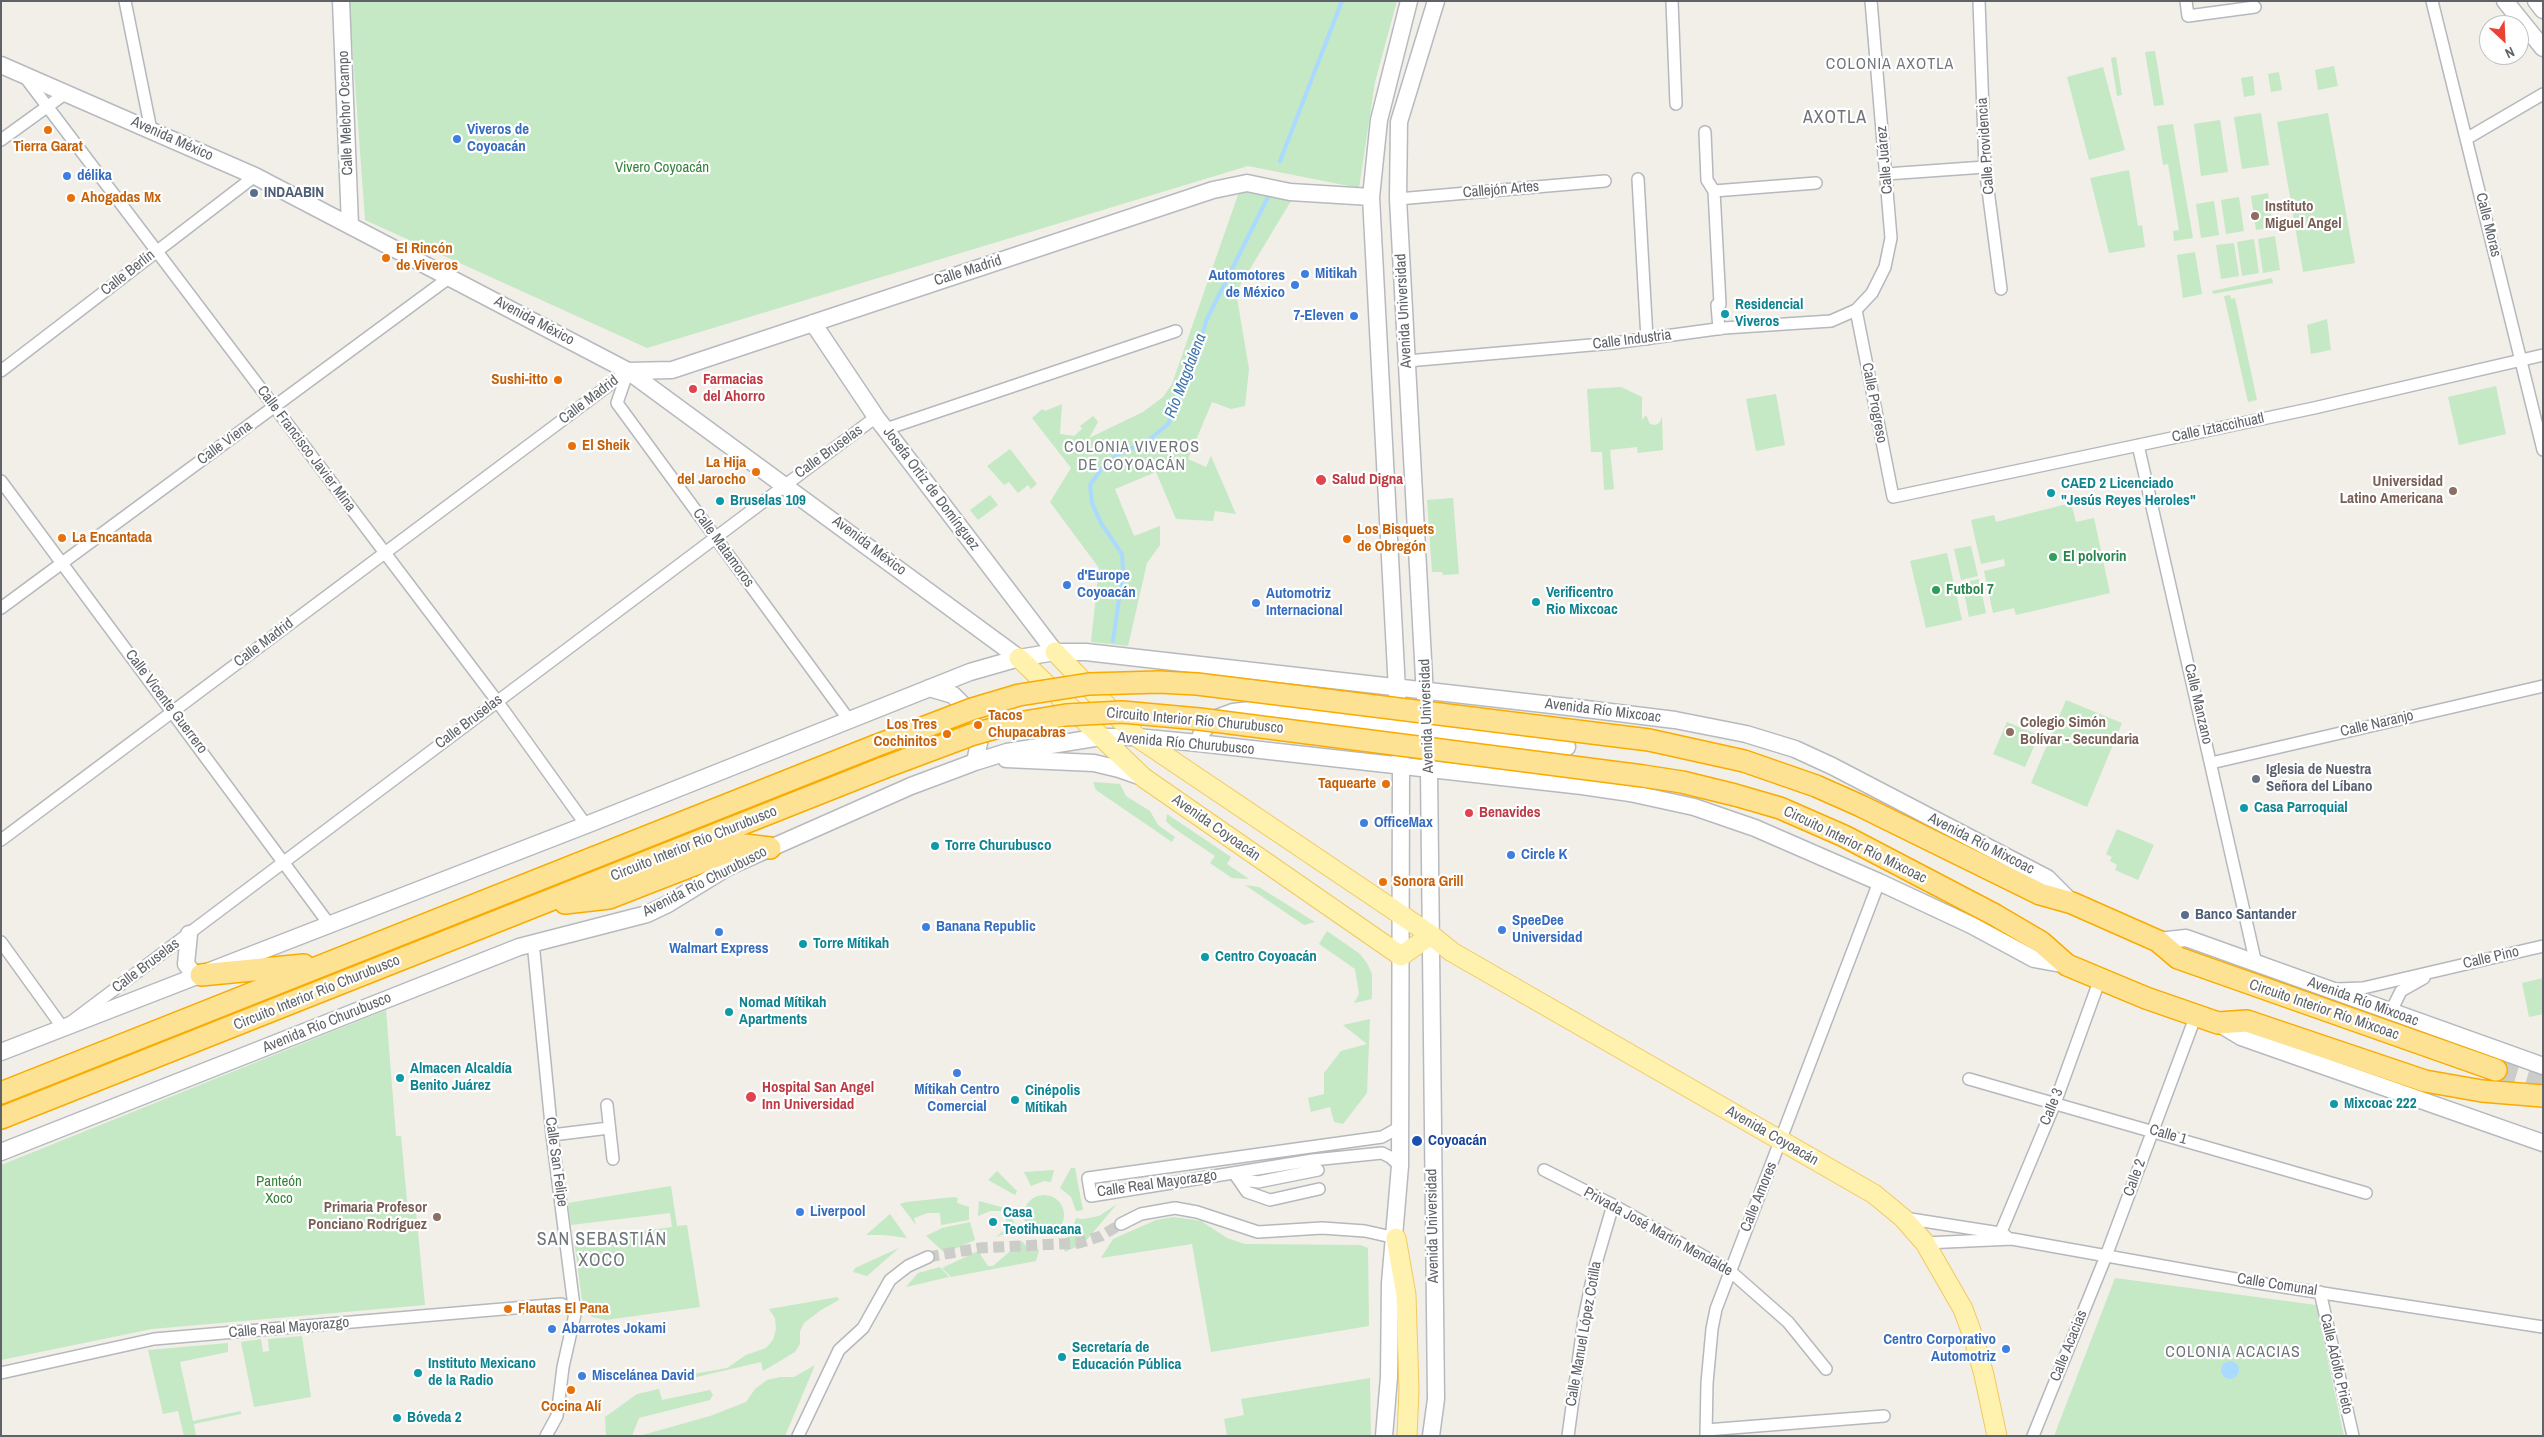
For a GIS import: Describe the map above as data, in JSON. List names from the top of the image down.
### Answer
{
  "streets": {
    "highway": ["Avenida Río Mixcoac", "Circuito Interior Río Churubusco", "Circuito Interior Río Mixcoac"],
    "main road": [
      "Calle Melchor Ocampo",
      "Avenida México",
      "Calle Madrid",
      "Avenida Universidad",
      "Josefa Ortiz de Domínguez",
      "Avenida Río Churubusco",
      "Avenida Coyoacán"
    ],
    "street": [
      "Calle Providencia",
      "Calle Juárez",
      "Callejón Artes",
      "Calle Moras",
      "Calle Berlín",
      "Calle Industria",
      "Calle Progreso",
      "Calle Iztaccihuatl",
      "Calle Viena",
      "Calle Francisco Javier Mina",
      "Calle Bruselas",
      "Calle Matamoros",
      "Calle Vicente Guerrero",
      "Calle Manzano",
      "Calle Naranjo",
      "Calle Pino",
      "Calle 3",
      "Calle 1",
      "Calle San Felipe",
      "Calle 2",
      "Calle Real Mayorazgo",
      "Calle Amores",
      "Privada José Martín Mendalde",
      "Calle Comunal",
      "Calle Manuel López Cotilla",
      "Calle Acacias",
      "Calle Adolfo Prieto"
    ]
  },
  "crossings": [
    ["Calle Melchor Ocampo", "Avenida México"],
    ["Avenida México", "Calle Madrid"],
    ["Avenida México", "Calle Berlín"],
    ["Avenida México", "Calle Viena"],
    ["Avenida México", "Calle Francisco Javier Mina"],
    ["Avenida México", "Calle Bruselas"],
    ["Avenida México", "Calle Matamoros"],
    ["Avenida México", "Avenida Coyoacán"],
    ["Calle Juárez", "Calle Industria"],
    ["Calle Juárez", "Calle Progreso"],
    ["Callejón Artes", "Avenida Universidad"],
    ["Calle Moras", "Calle Iztaccihuatl"],
    ["Calle Madrid", "Avenida Universidad"],
    ["Calle Madrid", "Calle Francisco Javier Mina"],
    ["Calle Madrid", "Josefa Ortiz de Domínguez"],
    ["Calle Madrid", "Calle Matamoros"],
    ["Calle Madrid", "Calle Vicente Guerrero"],
    ["Calle Berlín", "Calle Francisco Javier Mina"],
    ["Avenida Universidad", "Calle Industria"],
    ["Avenida Universidad", "Avenida Río Mixcoac"],
    ["Avenida Universidad", "Circuito Interior Río Churubusco"],
    ["Avenida Universidad", "Avenida Río Churubusco"],
    ["Avenida Universidad", "Avenida Coyoacán"],
    ["Avenida Universidad", "Circuito Interior Río Mixcoac"],
    ["Avenida Universidad", "Calle Real Mayorazgo"],
    ["Calle Industria", "Calle Progreso"],
    ["Calle Progreso", "Calle Iztaccihuatl"],
    ["Calle Iztaccihuatl", "Calle Manzano"],
    ["Calle Viena", "Calle Francisco Javier Mina"],
    ["Calle Viena", "Calle Vicente Guerrero"],
    ["Calle Francisco Javier Mina", "Calle Bruselas"],
    ["Calle Bruselas", "Josefa Ortiz de Domínguez"],
    ["Calle Bruselas", "Calle Matamoros"],
    ["Calle Bruselas", "Calle Vicente Guerrero"],
    ["Josefa Ortiz de Domínguez", "Avenida Coyoacán"],
    ["Calle Manzano", "Avenida Río Mixcoac"],
    ["Calle Manzano", "Calle Naranjo"],
    ["Avenida Río Mixcoac", "Circuito Interior Río Churubusco"],
    ["Avenida Río Mixcoac", "Circuito Interior Río Mixcoac"],
    ["Avenida Río Mixcoac", "Calle Pino"],
    ["Circuito Interior Río Churubusco", "Circuito Interior Río Mixcoac"],
    ["Avenida Río Churubusco", "Avenida Coyoacán"],
    ["Avenida Río Churubusco", "Calle San Felipe"],
    ["Avenida Coyoacán", "Calle Amores"],
    ["Calle 3", "Calle 1"],
    ["Calle 3", "Calle Comunal"],
    ["Calle 1", "Calle 2"],
    ["Calle San Felipe", "Calle Real Mayorazgo"],
    ["Calle 2", "Calle Comunal"],
    ["Calle 2", "Calle Acacias"],
    ["Calle Amores", "Privada José Martín Mendalde"],
    ["Privada José Martín Mendalde", "Calle Manuel López Cotilla"],
    ["Calle Comunal", "Calle Acacias"],
    ["Calle Comunal", "Calle Adolfo Prieto"]
  ],
  "districts": [
    "COLONIA AXOTLA",
    "AXOTLA",
    "COLONIA VIVEROS DE COYOACÁN",
    "SAN SEBASTIÁN XOCO",
    "COLONIA ACACIAS"
  ],
  "water": ["Río Magdalena"],
  "parks": ["Vivero Coyoacán", "Panteón Xoco"],
  "places": [
    "Tierra Garat",
    "Viveros de Coyoacán",
    "délika",
    "INDAABIN",
    "Ahogadas Mx",
    "Instituto Miguel Angel",
    "El Rincón de Viveros",
    "Mitikah",
    "Automotores de México",
    "Residencial Viveros",
    "7-Eleven",
    "Sushi-itto",
    "Farmacias del Ahorro",
    "El Sheik",
    "La Hija del Jarocho",
    "Salud Digna",
    "Universidad Latino Americana",
    "CAED 2 Licenciado \"Jesús Reyes Heroles\"",
    "Bruselas 109",
    "La Encantada",
    "Los Bisquets de Obregón",
    "El polvorin",
    "d'Europe Coyoacán",
    "Futbol 7",
    "Verificentro Rio Mixcoac",
    "Automotriz Internacional",
    "Tacos Chupacabras",
    "Colegio Simón Bolívar - Secundaria",
    "Los Tres Cochinitos",
    "Iglesia de Nuestra Señora del Líbano",
    "Taquearte",
    "Casa Parroquial",
    "Benavides",
    "OfficeMax",
    "Torre Churubusco",
    "Circle K",
    "Sonora Grill",
    "Banco Santander",
    "Banana Republic",
    "SpeeDee Universidad",
    "Walmart Express",
    "Torre Mítikah",
    "Centro Coyoacán",
    "Nomad Mítikah Apartments",
    "Mítikah Centro Comercial",
    "Almacen Alcaldía Benito Juárez",
    "Hospital San Angel Inn Universidad",
    "Cinépolis Mítikah",
    "Mixcoac 222",
    "Coyoacán",
    "Liverpool",
    "Primaria Profesor Ponciano Rodríguez",
    "Casa Teotihuacana",
    "Flautas El Pana",
    "Abarrotes Jokami",
    "Centro Corporativo Automotriz",
    "Secretaría de Educación Pública",
    "Instituto Mexicano de la Radio",
    "Miscelánea David",
    "Cocina Alí",
    "Bóveda 2"
  ],
  "north": "bottom right"
}
